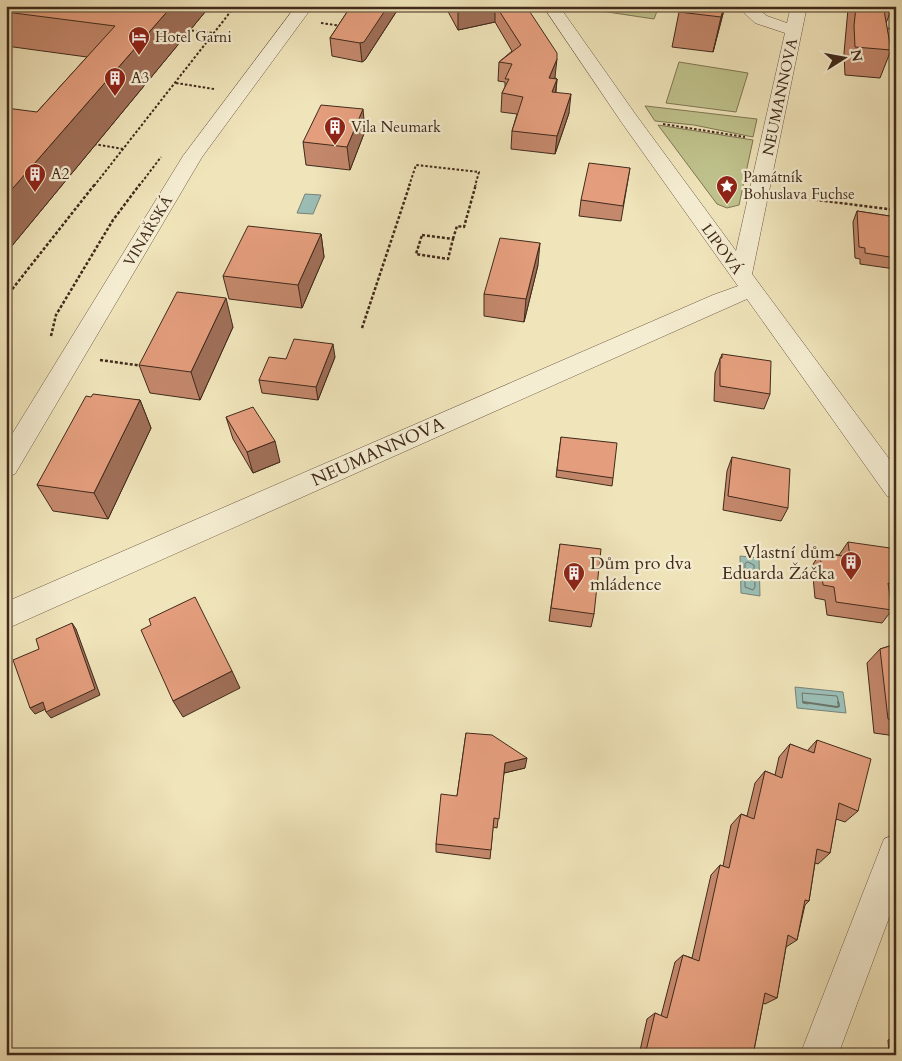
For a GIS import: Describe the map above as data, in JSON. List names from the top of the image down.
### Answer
{
  "streets": {
    "street": ["NEUMANNOVA", "VINAŘSKÁ", "LIPOVÁ"]
  },
  "crossings": [
    ["NEUMANNOVA", "LIPOVÁ"]
  ],
  "places": {
    "hotel": ["Hotel Garni"],
    "building": [
      "A3",
      "Vila Neumark",
      "A2",
      "Vlastní dům Eduarda Žáčka",
      "Dům pro dva mládence"
    ],
    "place": ["Památník Bohuslava Fuchse"]
  },
  "north": "right"
}
